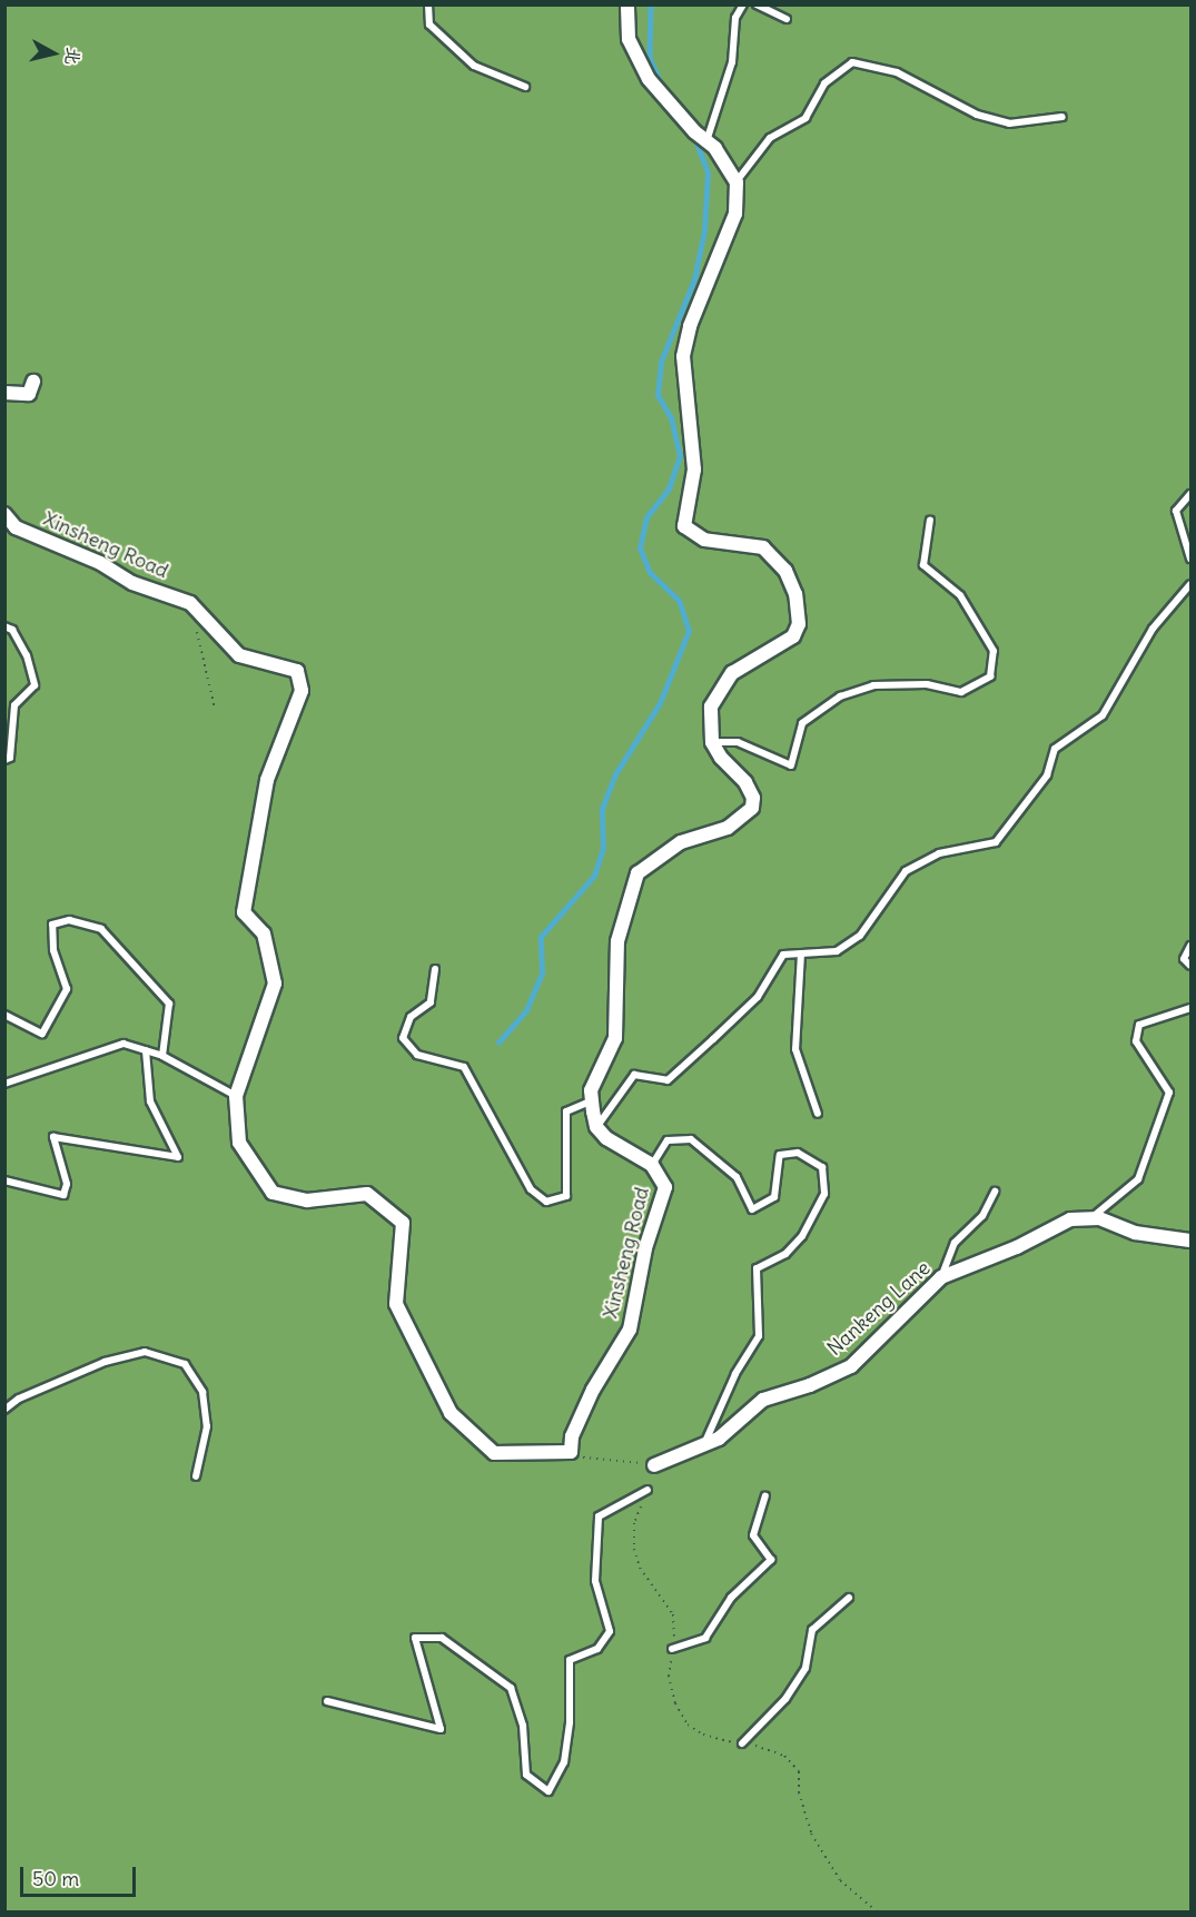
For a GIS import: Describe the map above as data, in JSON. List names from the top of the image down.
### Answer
{
  "streets": {
    "street": ["Xinsheng Road", "Nankeng Lane"]
  },
  "scale_bar": "50 m",
  "north": "right"
}
